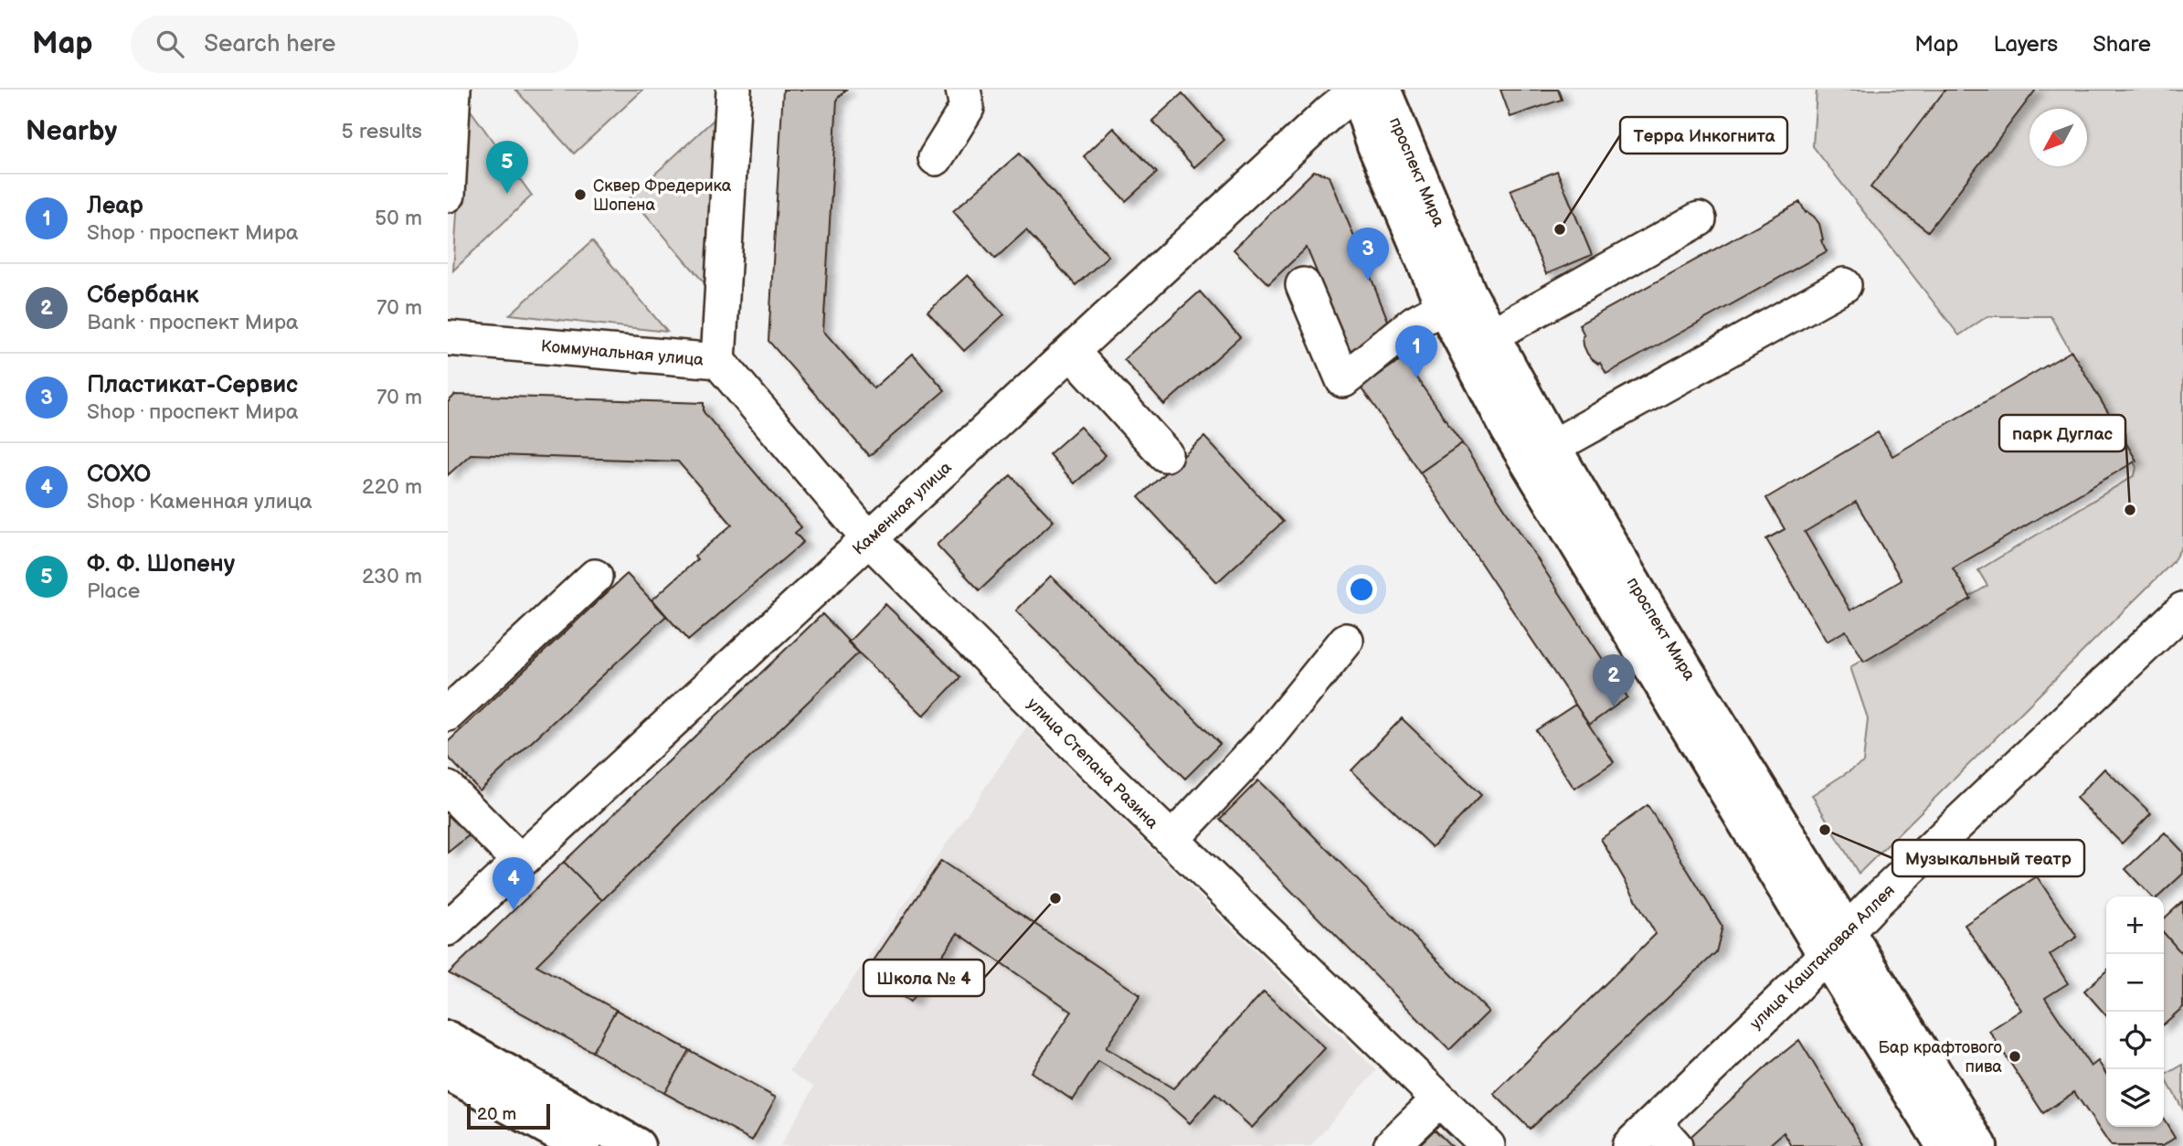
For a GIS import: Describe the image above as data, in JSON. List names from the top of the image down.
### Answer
{
  "streets": {
    "main road": ["проспект Мира"],
    "street": [
      "Коммунальная улица",
      "Каменная улица",
      "улица Степана Разина",
      "улица Каштановая Аллея"
    ]
  },
  "crossings": [
    ["проспект Мира", "Каменная улица"],
    ["проспект Мира", "улица Каштановая Аллея"],
    ["Коммунальная улица", "улица Степана Разина"],
    ["Каменная улица", "улица Степана Разина"]
  ],
  "places": [
    "Сквер Фредерика Шопена",
    "Терра Инкогнита",
    "парк Дуглас",
    "Музыкальный театр",
    "Школа № 4",
    "Бар крафтового пива"
  ],
  "scale_bar": "20 m",
  "north": "bottom left",
  "page": {
    "header": "Map",
    "search": "Search here",
    "nav": ["Map", "Layers", "Share"],
    "heading": ["Nearby", "5 results"],
    "pins": [
      "5",
      "3",
      "1",
      "2",
      "4"
    ],
    "list": [
      {
        "mark": "1",
        "name": "Леар",
        "note": "Shop · проспект Мира",
        "value": "50 m"
      },
      {
        "mark": "2",
        "name": "Сбербанк",
        "note": "Bank · проспект Мира",
        "value": "70 m"
      },
      {
        "mark": "3",
        "name": "Пластикат-Сервис",
        "note": "Shop · проспект Мира",
        "value": "70 m"
      },
      {
        "mark": "4",
        "name": "СОХО",
        "note": "Shop · Каменная улица",
        "value": "220 m"
      },
      {
        "mark": "5",
        "name": "Ф. Ф. Шопену",
        "note": "Place",
        "value": "230 m"
      }
    ],
    "map_buttons": ["+", "−"],
    "scale": "20 m"
  }
}
